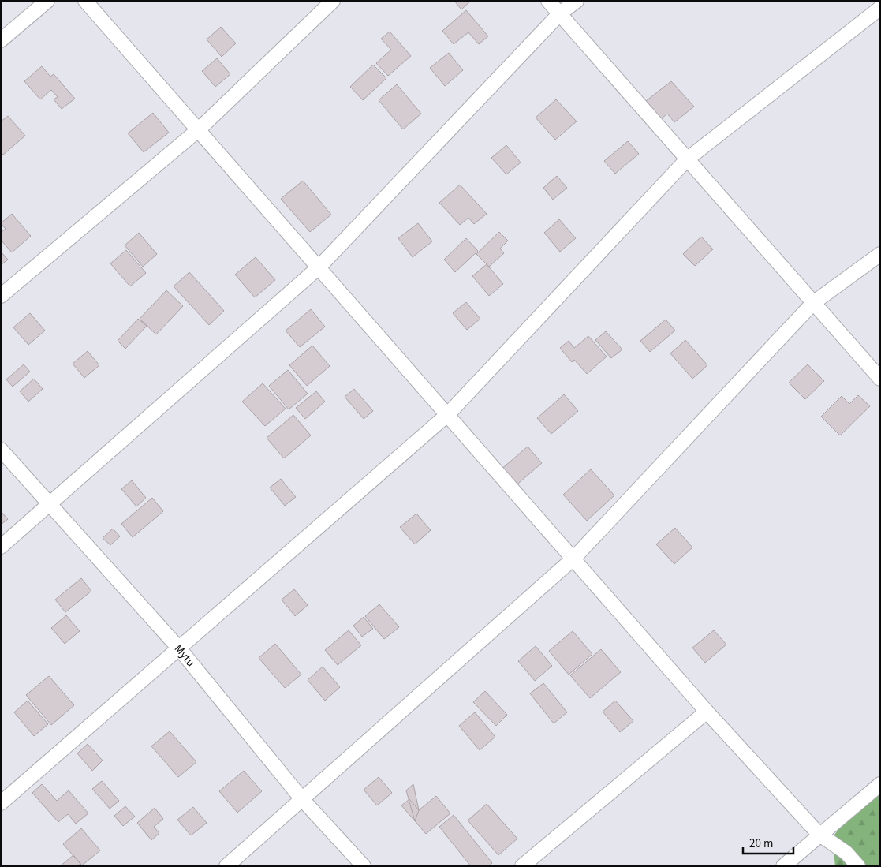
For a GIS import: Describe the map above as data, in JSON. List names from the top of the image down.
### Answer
{
  "streets": {
    "street": ["Mytu"]
  },
  "scale_bar": "20 m"
}
